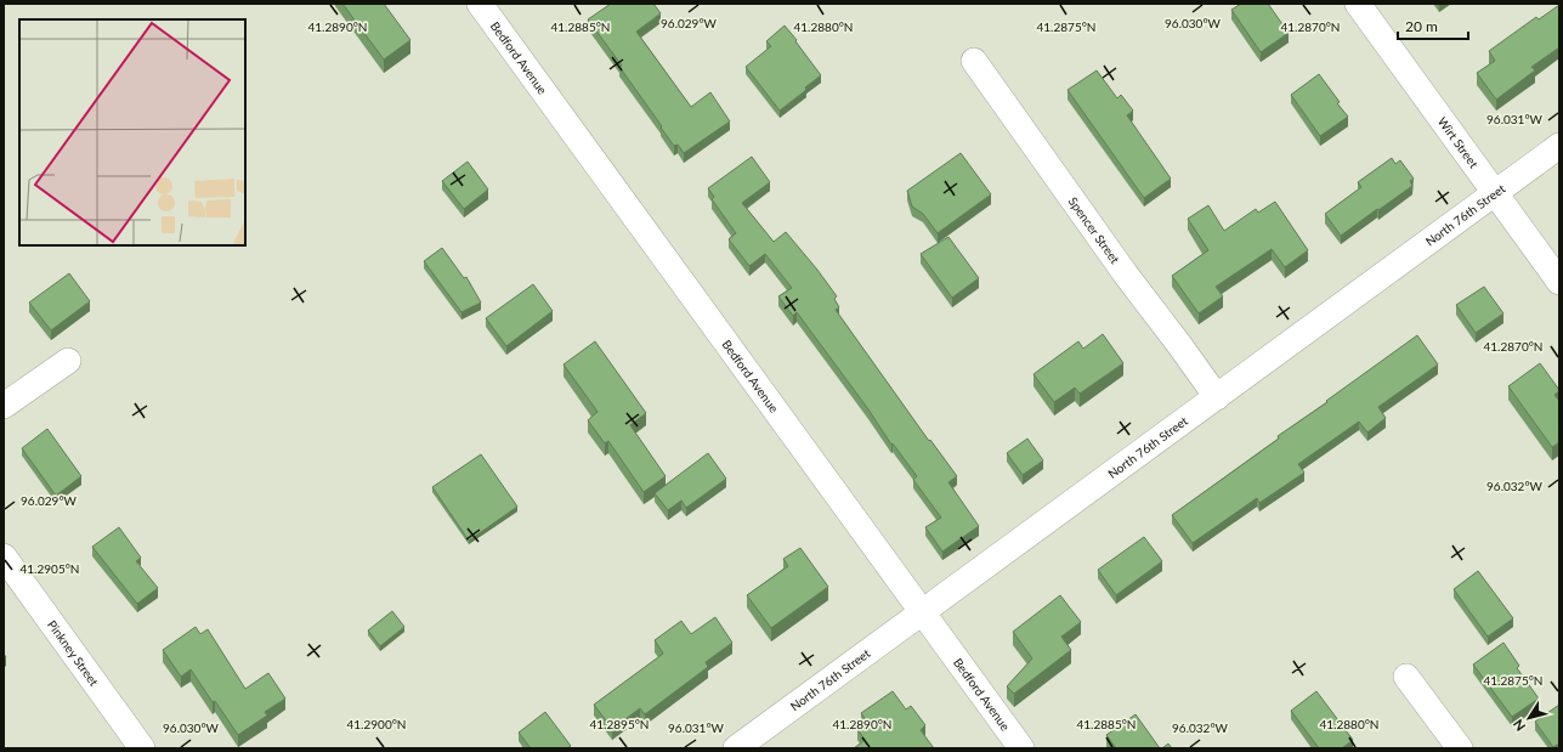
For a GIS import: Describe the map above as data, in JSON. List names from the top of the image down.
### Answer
{
  "streets": {
    "street": [
      "Bedford Avenue",
      "Wirt Street",
      "North 76th Street",
      "Spencer Street",
      "Pinkney Street"
    ]
  },
  "crossings": [
    ["Bedford Avenue", "North 76th Street"],
    ["Wirt Street", "North 76th Street"],
    ["North 76th Street", "Spencer Street"]
  ],
  "scale_bar": "20 m",
  "north": "bottom left",
  "coordinates": [
    "96.029°W",
    "96.030°W",
    "41.2890°N",
    "41.2885°N",
    "41.2880°N",
    "41.2875°N",
    "41.2870°N",
    "96.031°W",
    "96.032°W",
    "41.2905°N",
    "41.2900°N",
    "41.2895°N"
  ]
}
